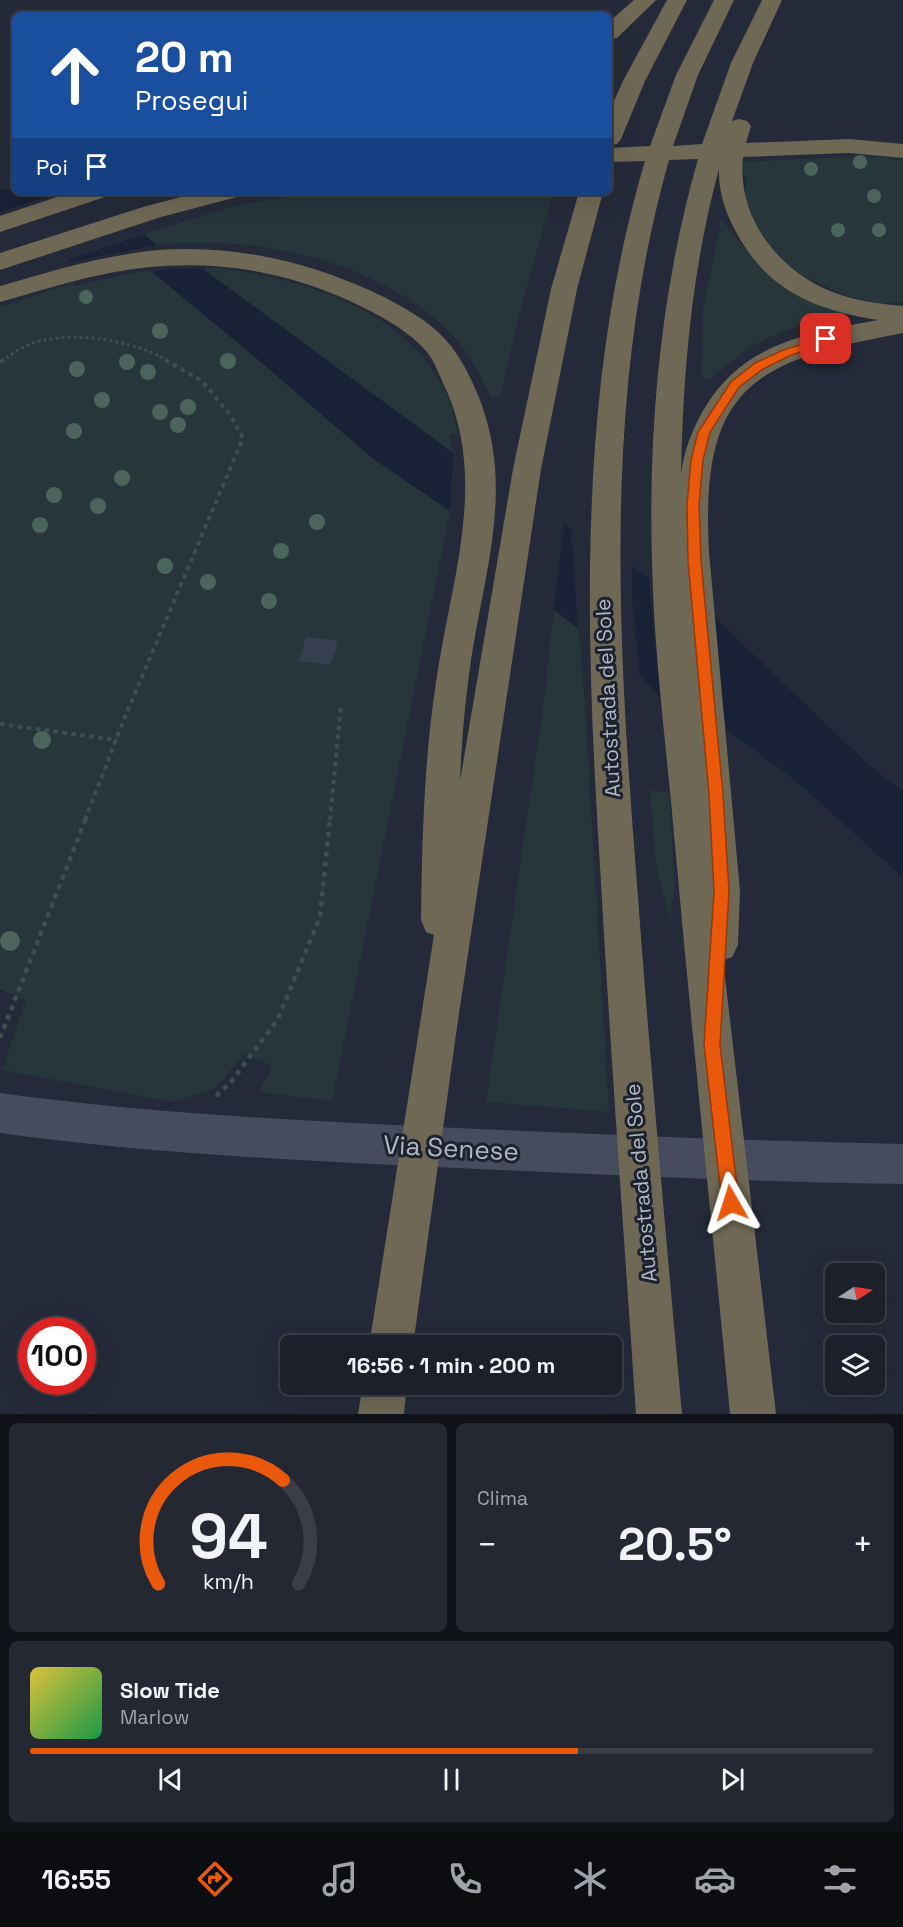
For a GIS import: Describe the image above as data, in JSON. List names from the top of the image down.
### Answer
{
  "streets": {
    "highway": ["Autostrada del Sole"],
    "main road": ["Via Senese"]
  },
  "north": "right",
  "page": {
    "turn": ["20 m", "Prosegui"],
    "then": "Poi",
    "limit": "100",
    "trip": "16:56 · 1 min · 200 m",
    "tile": "Clima",
    "heat": ["−", "20.5°", "+"],
    "song": ["Slow Tide", "Marlow"],
    "tabs": "16:55",
    "gauge": ["94", "km/h"]
  }
}
